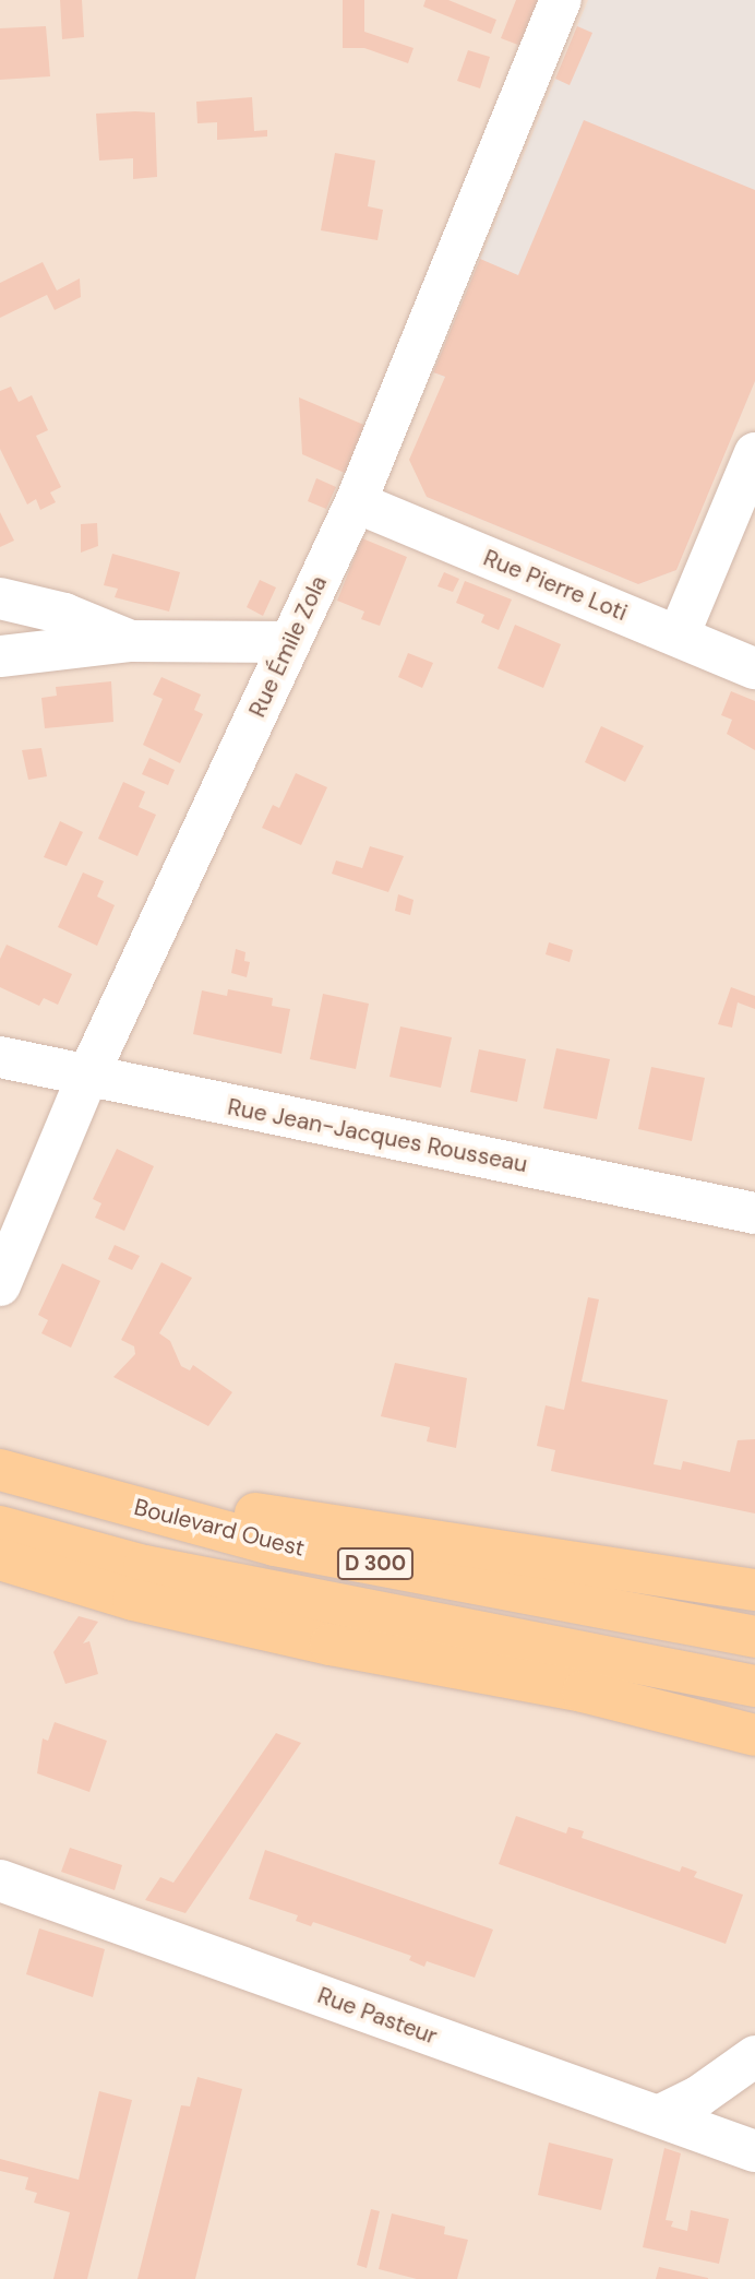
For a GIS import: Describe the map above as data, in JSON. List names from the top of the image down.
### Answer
{
  "streets": {
    "main road": ["Boulevard Ouest", "D 300"],
    "street": [
      "Rue Pierre Loti",
      "Rue Émile Zola",
      "Rue Jean-Jacques Rousseau",
      "Rue Pasteur"
    ]
  },
  "crossings": [
    ["Rue Pierre Loti", "Rue Émile Zola"],
    ["Rue Émile Zola", "Rue Jean-Jacques Rousseau"]
  ]
}
